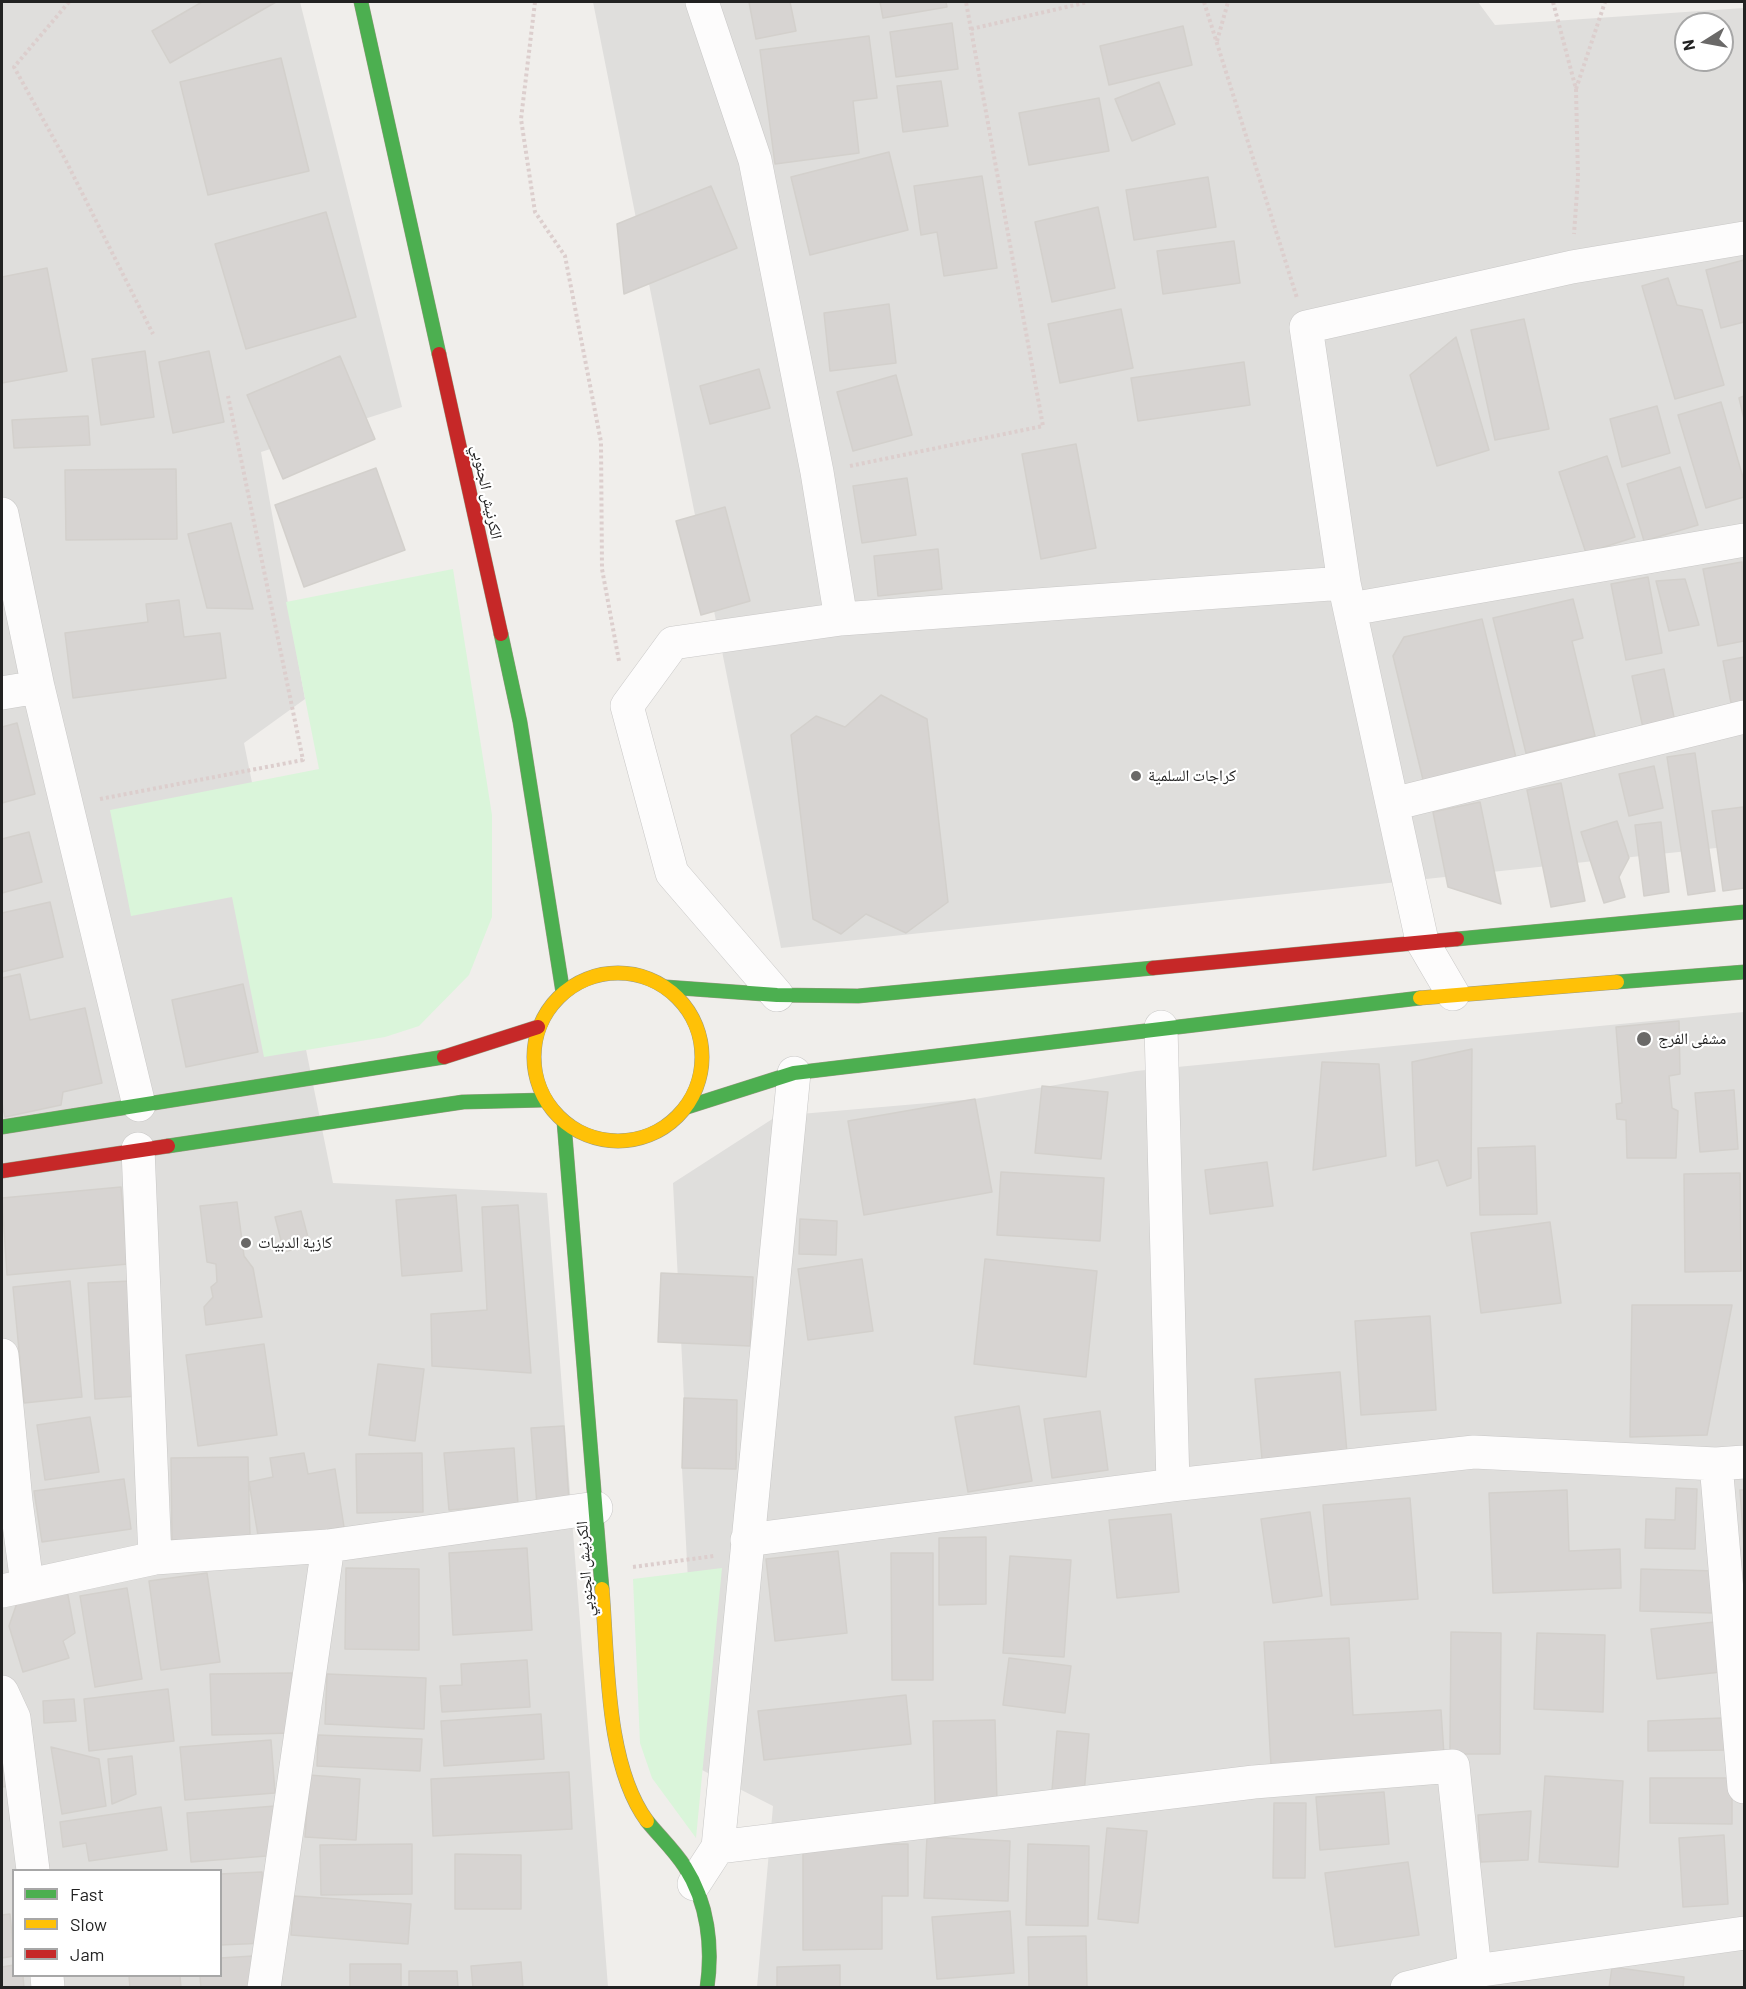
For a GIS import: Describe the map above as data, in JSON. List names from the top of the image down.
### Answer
{
  "streets": {
    "main road": ["الكرنيش الجنوبي"]
  },
  "places": ["كراجات السلمية", "مشفى الفرج", "كازية الدبيات"],
  "legend": ["Fast", "Slow", "Jam"],
  "north": "left"
}
